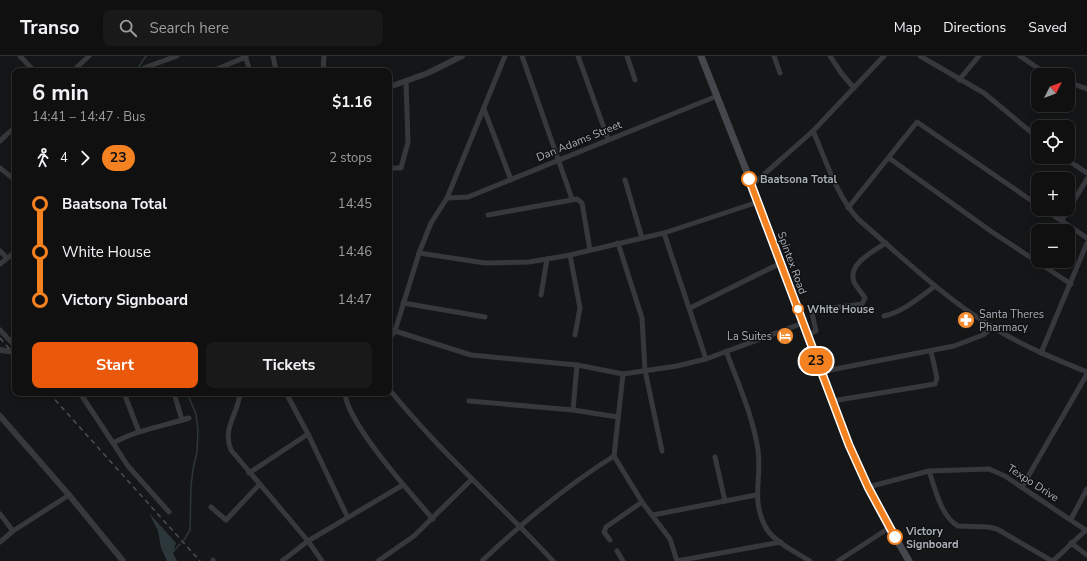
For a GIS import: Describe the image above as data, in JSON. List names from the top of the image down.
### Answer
{
  "streets": {
    "main road": ["Spintex Road"],
    "street": ["Dan Adams Street", "Texpo Drive"]
  },
  "crossings": [
    ["Dan Adams Street", "Spintex Road"],
    ["Spintex Road", "Texpo Drive"]
  ],
  "places": {
    "other": ["Baatsona Total", "White House", "Victory Signboard"],
    "pharmacy": ["Santa Theres Pharmacy"],
    "hotel": ["La Suites"]
  },
  "lines": ["bus line 23"],
  "north": "top right",
  "page": {
    "header": "Transo",
    "search": "Search here",
    "nav": ["Map", "Directions", "Saved"],
    "on_map": "23",
    "map_buttons": ["+", "−"],
    "heading": ["6 min", "14:41 – 14:47 · Bus", "$1.16"],
    "legs": ["4", "23", "2 stops"],
    "list": [
      {
        "name": "Baatsona Total",
        "value": "14:45"
      },
      {
        "name": "White House",
        "value": "14:46"
      },
      {
        "name": "Victory Signboard",
        "value": "14:47"
      }
    ],
    "buttons": ["Start", "Tickets"]
  }
}
